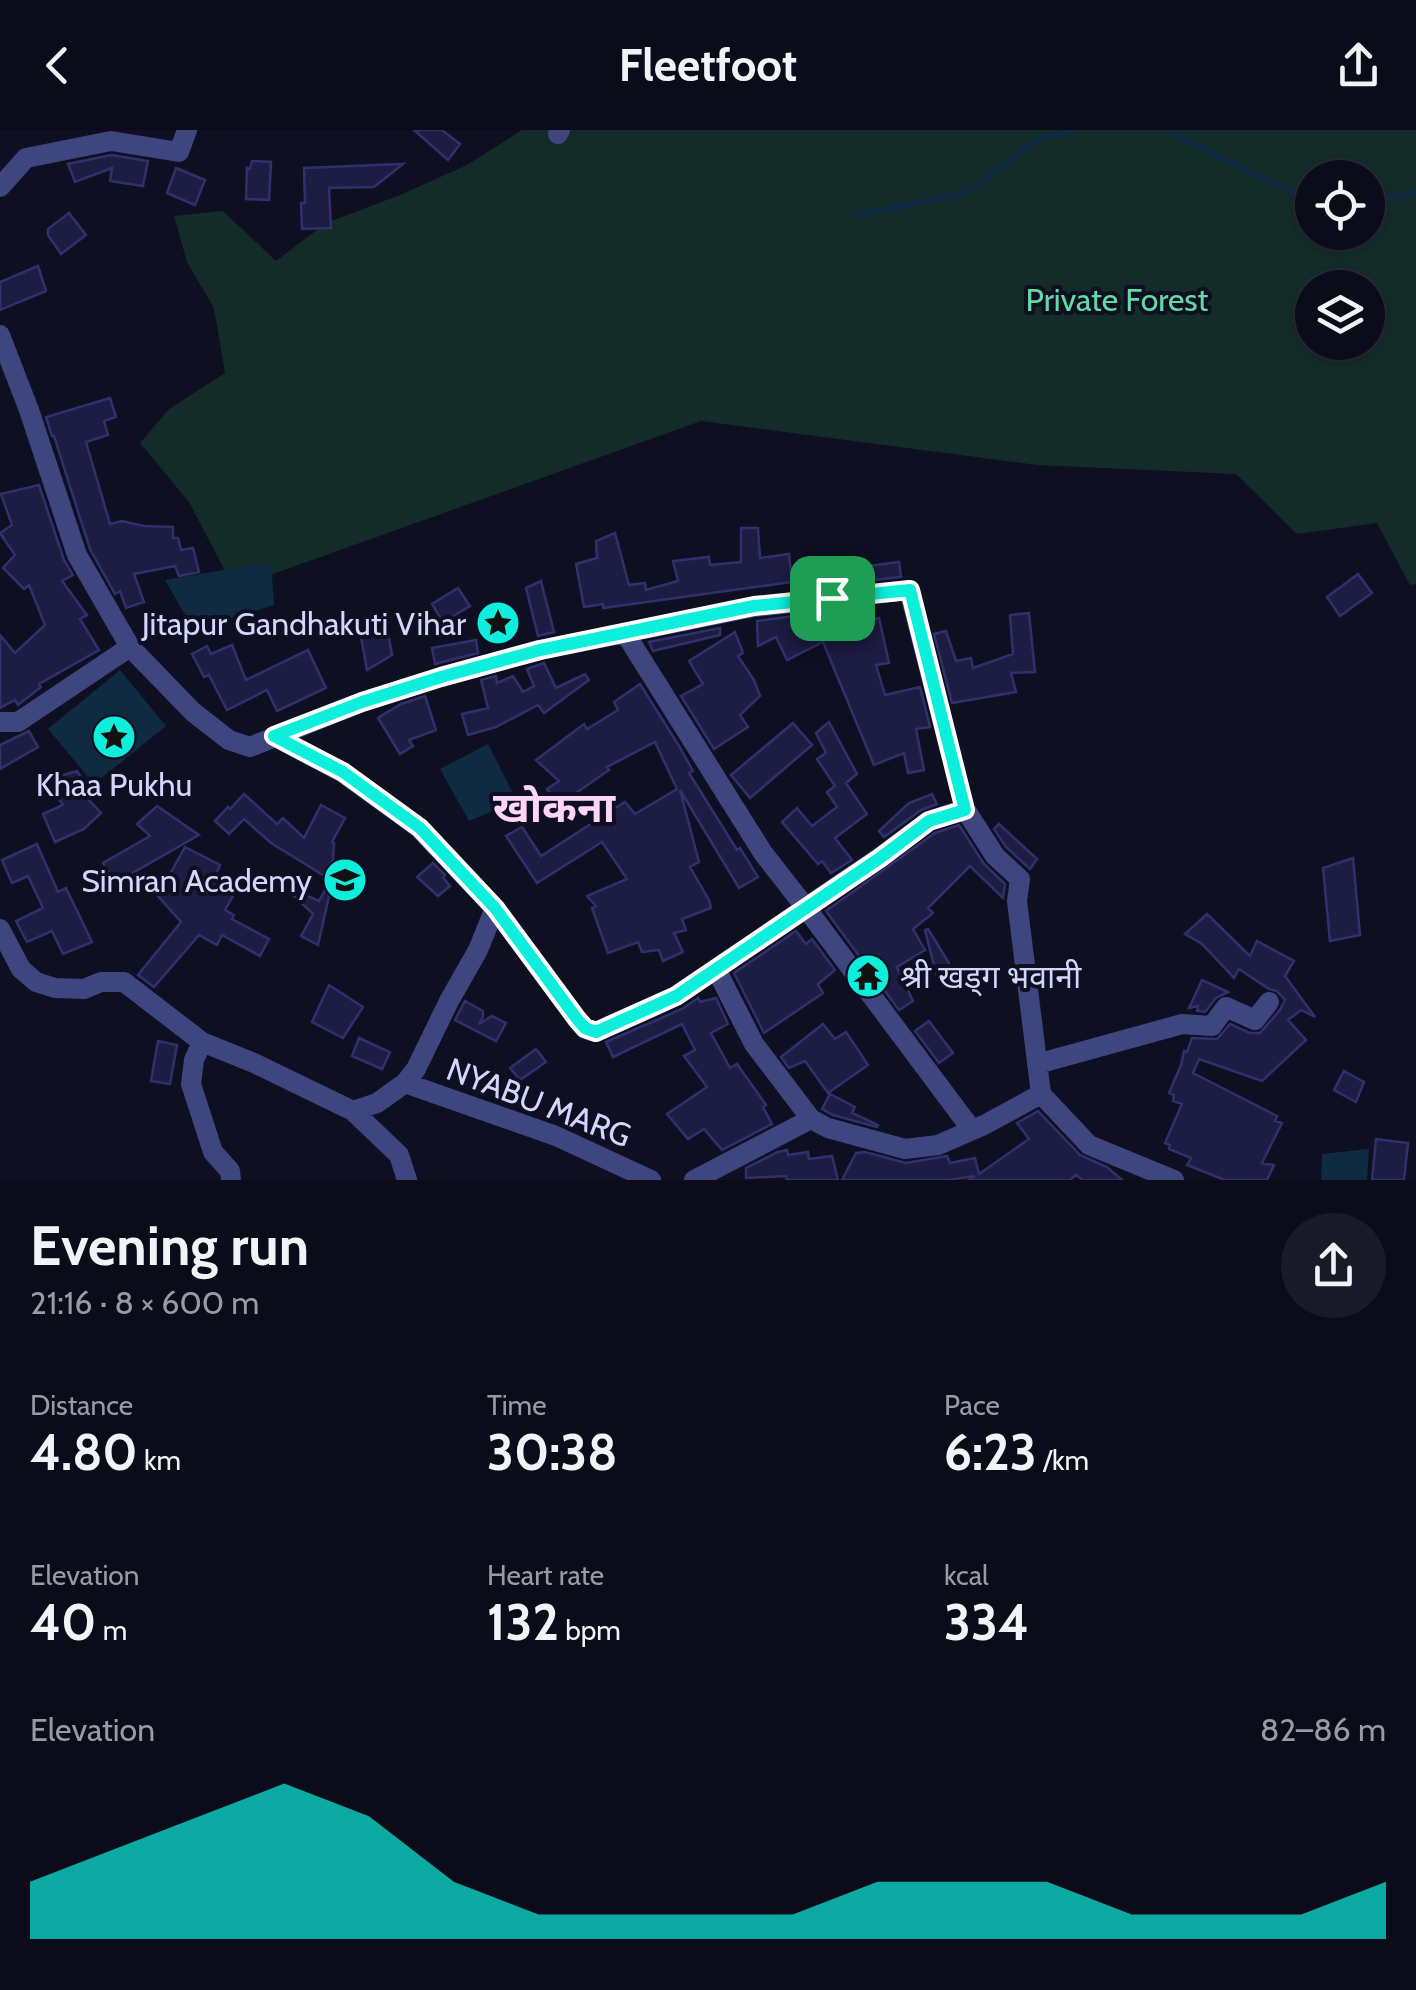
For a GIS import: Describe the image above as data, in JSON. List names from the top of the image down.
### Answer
{
  "streets": {
    "street": ["NYABU MARG"]
  },
  "districts": ["खोकना"],
  "parks": ["Private Forest"],
  "places": {
    "place": ["Jitapur Gandhakuti Vihar", "Khaa Pukhu"],
    "school or university": ["Simran Academy"],
    "temple": ["श्री खड्ग भवानी"]
  },
  "page": {
    "header": "Fleetfoot",
    "heading": ["Evening run", "21:16 · 8 × 600 m"],
    "stats": [
      ["Distance", "4.80 km"],
      ["Time", "30:38"],
      ["Pace", "6:23 /km"],
      ["Elevation", "40 m"],
      ["Heart rate", "132 bpm"],
      ["kcal", "334"]
    ],
    "chart": ["Elevation", "82–86 m"]
  }
}
